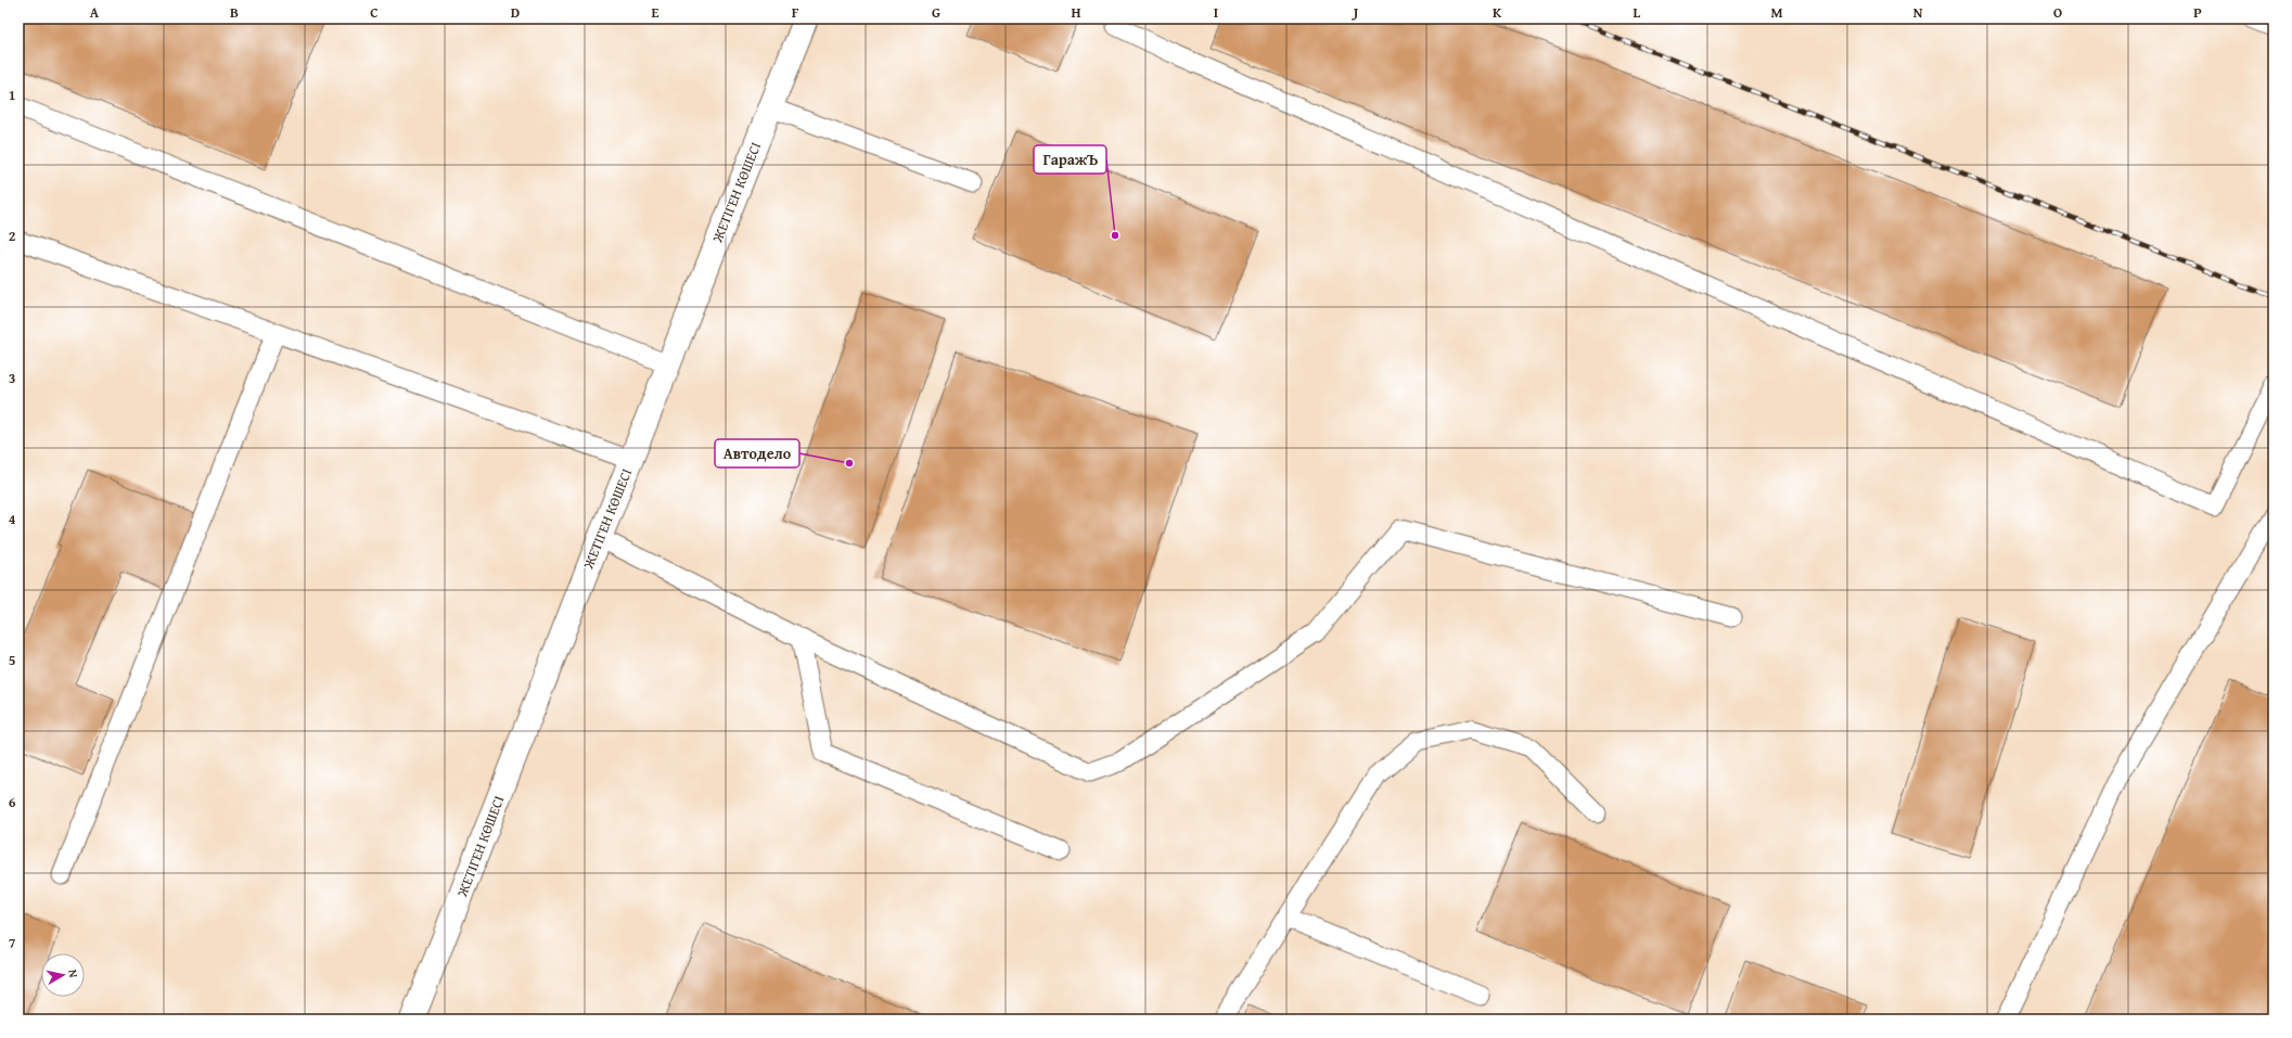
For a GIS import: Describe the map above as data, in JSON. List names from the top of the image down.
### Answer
{
  "streets": {
    "street": ["ЖЕТІГЕН КӨШЕСІ"]
  },
  "places": ["ГаражЪ", "Автодело"],
  "north": "right",
  "grid": {
    "columns": [
      "A",
      "B",
      "C",
      "D",
      "E",
      "F",
      "G",
      "H",
      "I",
      "J",
      "K",
      "L",
      "M",
      "N",
      "O",
      "P"
    ],
    "rows": [
      "1",
      "2",
      "3",
      "4",
      "5",
      "6",
      "7"
    ]
  }
}
